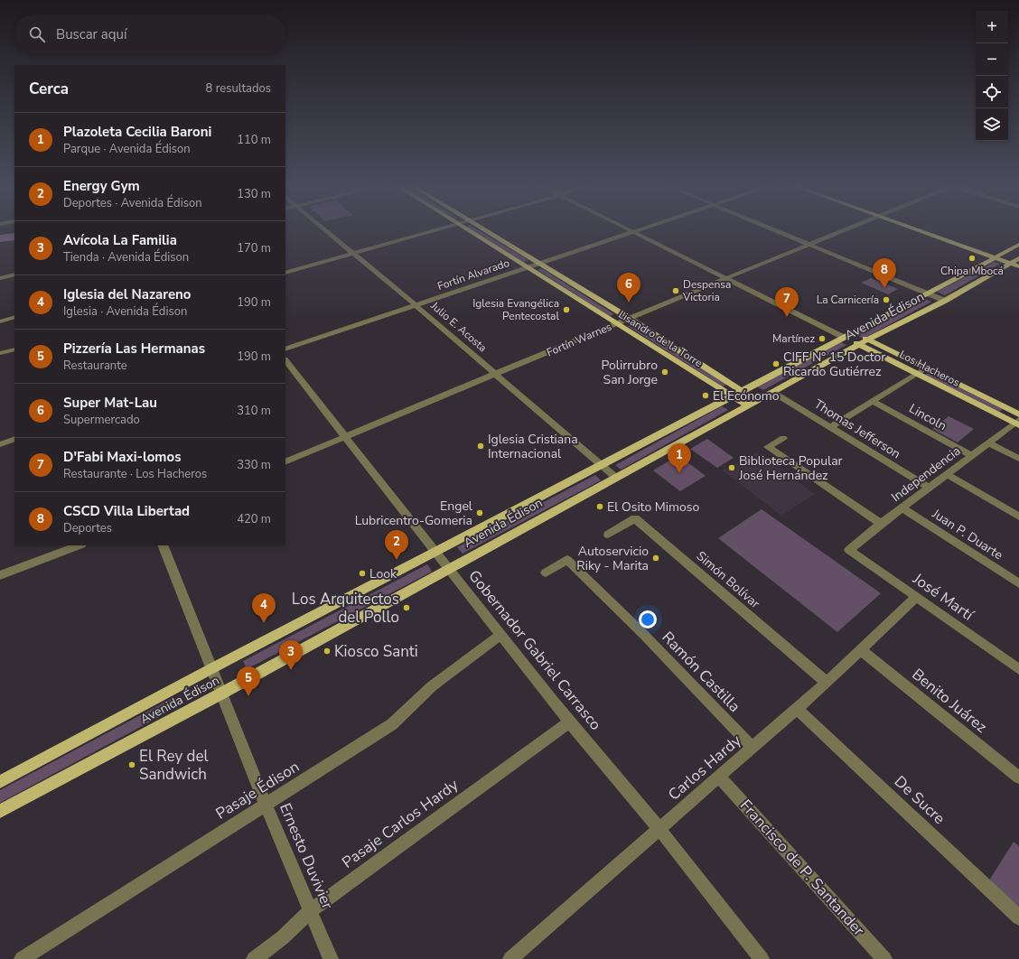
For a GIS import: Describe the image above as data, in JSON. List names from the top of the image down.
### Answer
{
  "streets": {
    "main road": ["Avenida Édison", "Lisandro de la Torre", "Los Hacheros"],
    "street": [
      "Fortín Alvarado",
      "Julio E. Acosta",
      "Fortín Warnes",
      "Lincoln",
      "Thomas Jefferson",
      "Independencia",
      "Juan P. Duarte",
      "Simón Bolívar",
      "José Martí",
      "Gobernador Gabriel Carrasco",
      "Ramón Castilla",
      "Benito Juárez",
      "Carlos Hardy",
      "Pasaje Édison",
      "De Sucre",
      "Pasaje Carlos Hardy",
      "Ernesto Duvivier",
      "Francisco de P. Santander"
    ]
  },
  "crossings": [
    ["Fortín Alvarado", "Julio E. Acosta"],
    ["Fortín Alvarado", "Lisandro de la Torre"],
    ["Fortín Alvarado", "Los Hacheros"],
    ["Avenida Édison", "Julio E. Acosta"],
    ["Avenida Édison", "Lisandro de la Torre"],
    ["Avenida Édison", "Los Hacheros"],
    ["Avenida Édison", "Thomas Jefferson"],
    ["Avenida Édison", "Gobernador Gabriel Carrasco"],
    ["Avenida Édison", "Ernesto Duvivier"],
    ["Julio E. Acosta", "Fortín Warnes"],
    ["Lisandro de la Torre", "Fortín Warnes"],
    ["Fortín Warnes", "Los Hacheros"],
    ["Fortín Warnes", "Gobernador Gabriel Carrasco"],
    ["Los Hacheros", "Independencia"],
    ["Lincoln", "Independencia"],
    ["Thomas Jefferson", "Independencia"],
    ["Independencia", "Juan P. Duarte"],
    ["Independencia", "José Martí"],
    ["Simón Bolívar", "Carlos Hardy"],
    ["José Martí", "Carlos Hardy"],
    ["Gobernador Gabriel Carrasco", "Carlos Hardy"],
    ["Gobernador Gabriel Carrasco", "Pasaje Édison"],
    ["Gobernador Gabriel Carrasco", "Pasaje Carlos Hardy"],
    ["Ramón Castilla", "Carlos Hardy"],
    ["Benito Juárez", "Carlos Hardy"],
    ["Carlos Hardy", "De Sucre"],
    ["Carlos Hardy", "Francisco de P. Santander"],
    ["Pasaje Édison", "Ernesto Duvivier"],
    ["Pasaje Carlos Hardy", "Ernesto Duvivier"]
  ],
  "places": [
    "Chipa Mbocá",
    "Despensa Victoria",
    "La Carnicería",
    "Iglesia Evangélica Pentecostal",
    "Martínez",
    "CIFF Nº 15 Doctor Ricardo Gutiérrez",
    "Polirrubro San Jorge",
    "El Ecónomo",
    "Iglesia Cristiana Internacional",
    "Biblioteca Popular José Hernández",
    "El Osito Mimoso",
    "Engel Lubricentro-Gomeria",
    "Autoservicio Riky - Marita",
    "Look",
    "Los Arquitectos del Pollo",
    "Kiosco Santi",
    "El Rey del Sandwich"
  ],
  "page": {
    "map_buttons": ["+", "−"],
    "search": "Buscar aquí",
    "heading": ["Cerca", "8 resultados"],
    "list": [
      {
        "mark": "1",
        "name": "Plazoleta Cecilia Baroni",
        "note": "Parque · Avenida Édison",
        "value": "110 m"
      },
      {
        "mark": "2",
        "name": "Energy Gym",
        "note": "Deportes · Avenida Édison",
        "value": "130 m"
      },
      {
        "mark": "3",
        "name": "Avícola La Familia",
        "note": "Tienda · Avenida Édison",
        "value": "170 m"
      },
      {
        "mark": "4",
        "name": "Iglesia del Nazareno",
        "note": "Iglesia · Avenida Édison",
        "value": "190 m"
      },
      {
        "mark": "5",
        "name": "Pizzería Las Hermanas",
        "note": "Restaurante",
        "value": "190 m"
      },
      {
        "mark": "6",
        "name": "Super Mat-Lau",
        "note": "Supermercado",
        "value": "310 m"
      },
      {
        "mark": "7",
        "name": "D'Fabi Maxi-lomos",
        "note": "Restaurante · Los Hacheros",
        "value": "330 m"
      },
      {
        "mark": "8",
        "name": "CSCD Villa Libertad",
        "note": "Deportes",
        "value": "420 m"
      }
    ],
    "pins": [
      "8",
      "6",
      "7",
      "1",
      "2",
      "4",
      "3",
      "5"
    ]
  }
}
